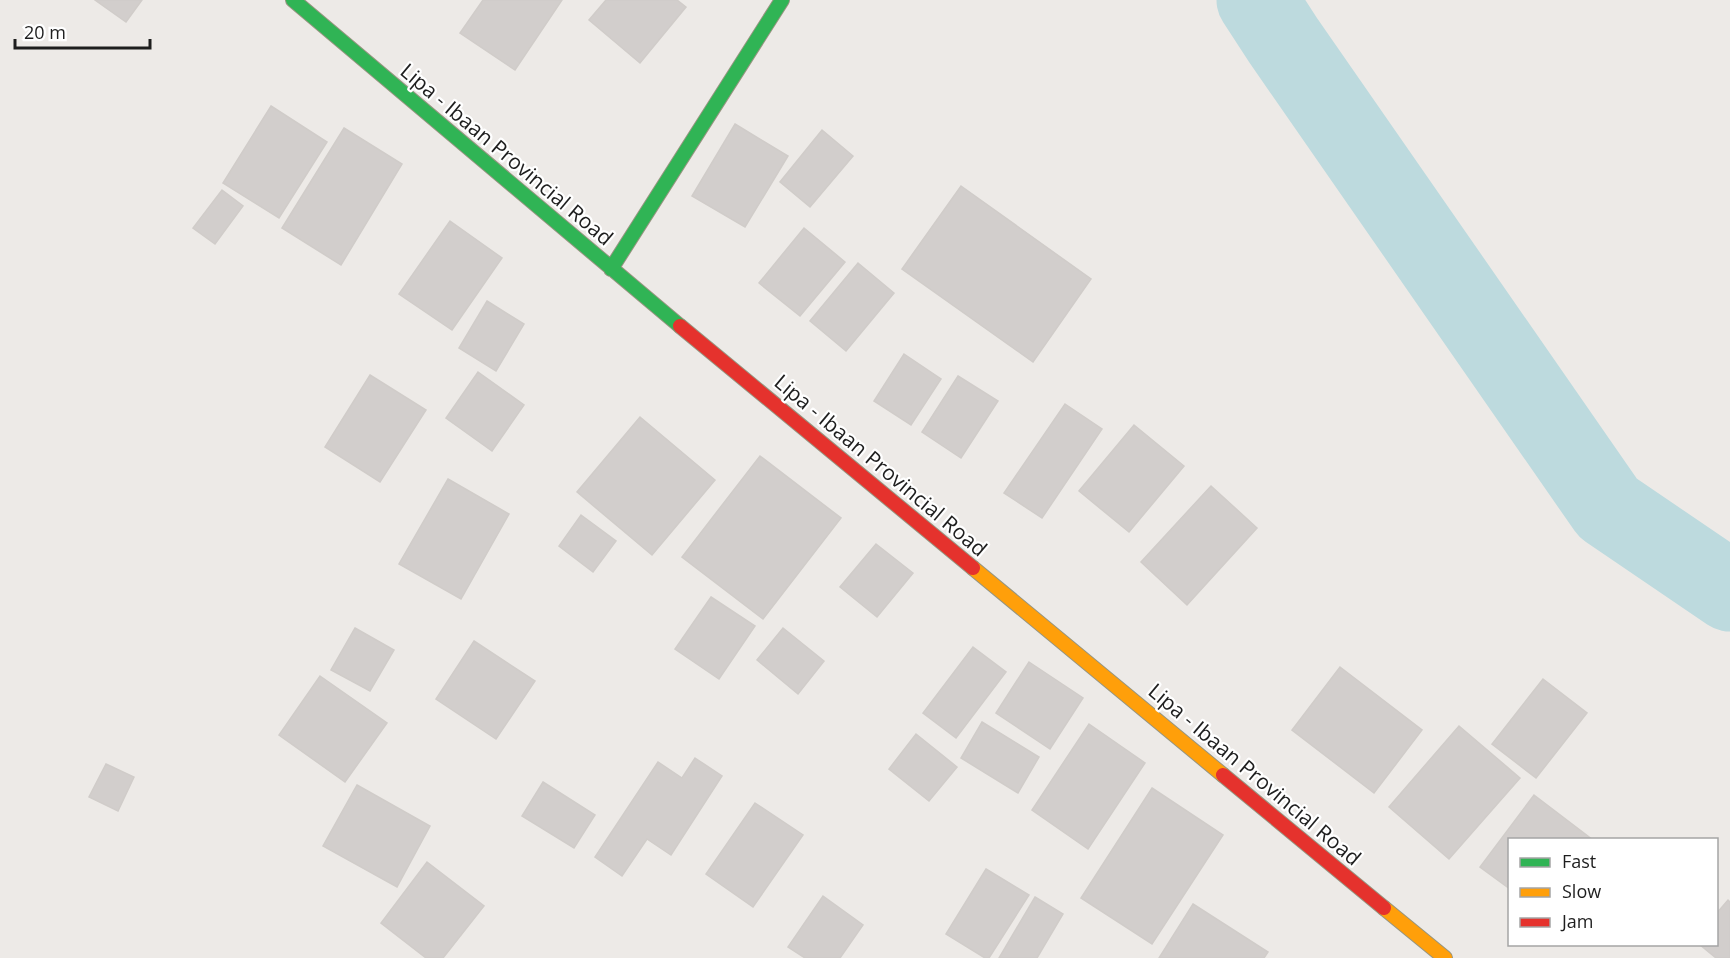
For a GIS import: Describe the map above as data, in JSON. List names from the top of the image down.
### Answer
{
  "streets": {
    "main road": ["Lipa - Ibaan Provincial Road"]
  },
  "legend": ["Fast", "Slow", "Jam"],
  "scale_bar": "20 m"
}
